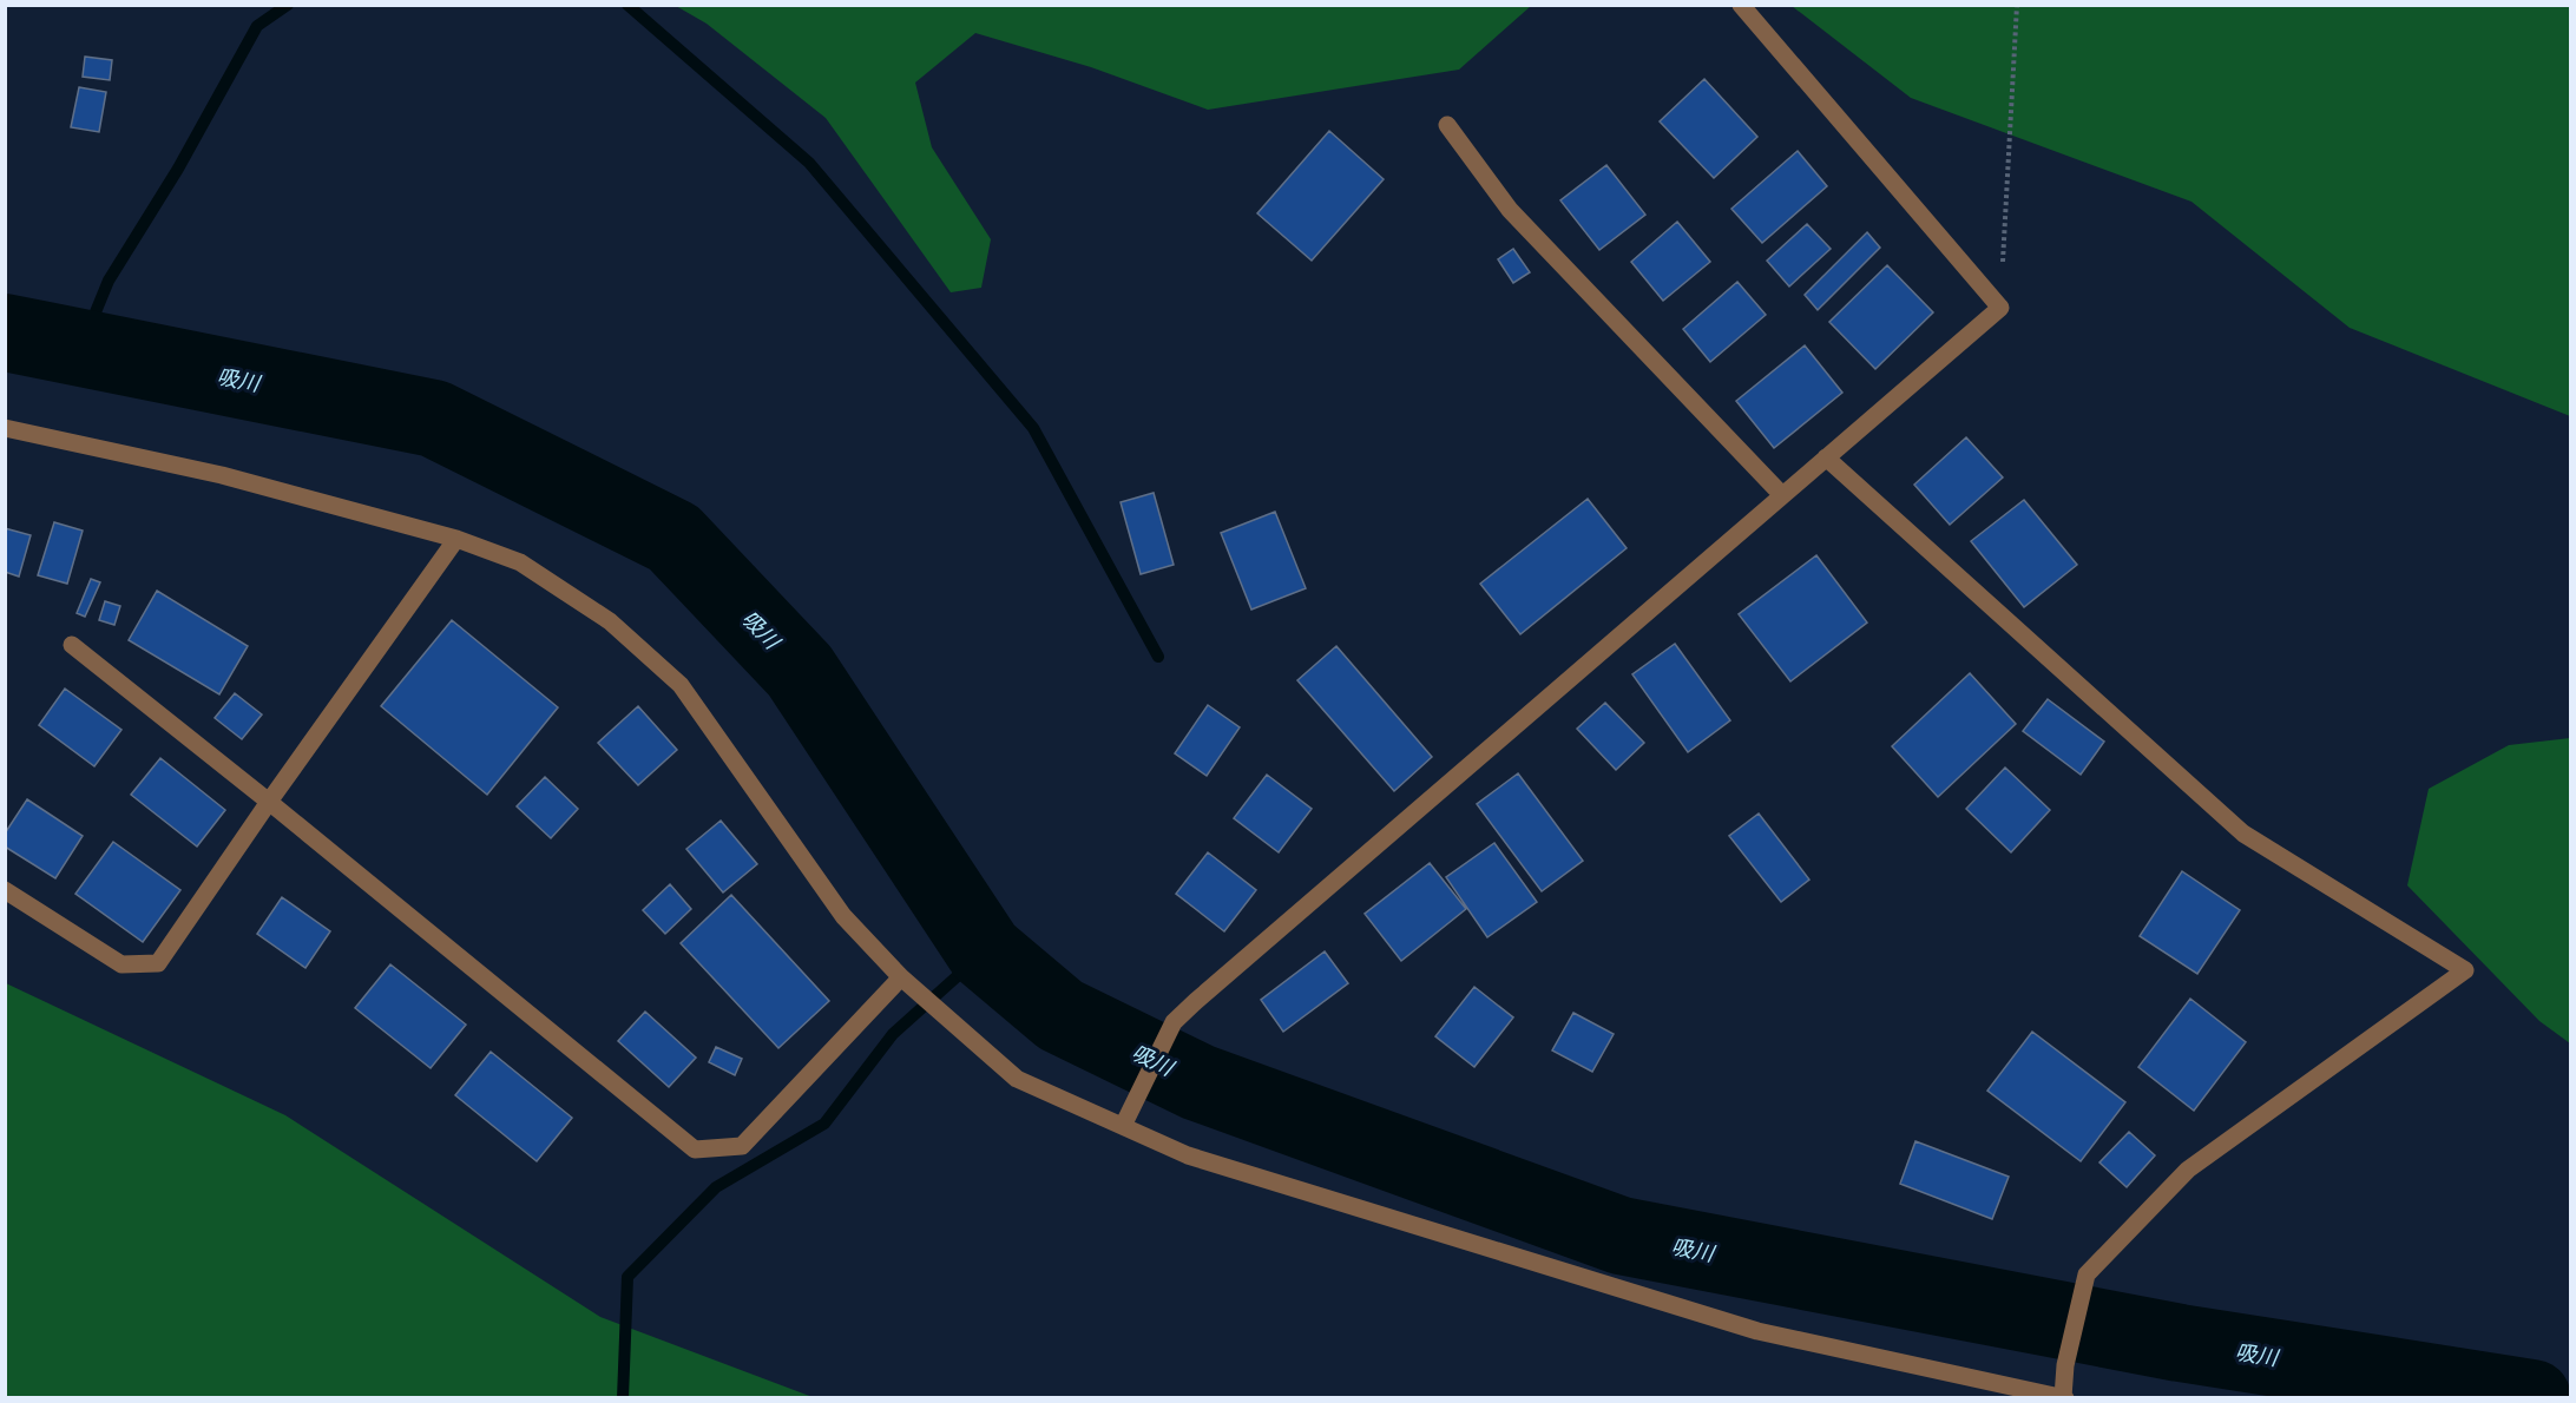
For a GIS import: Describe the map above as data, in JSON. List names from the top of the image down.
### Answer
{
  "water": ["吸川"]
}
